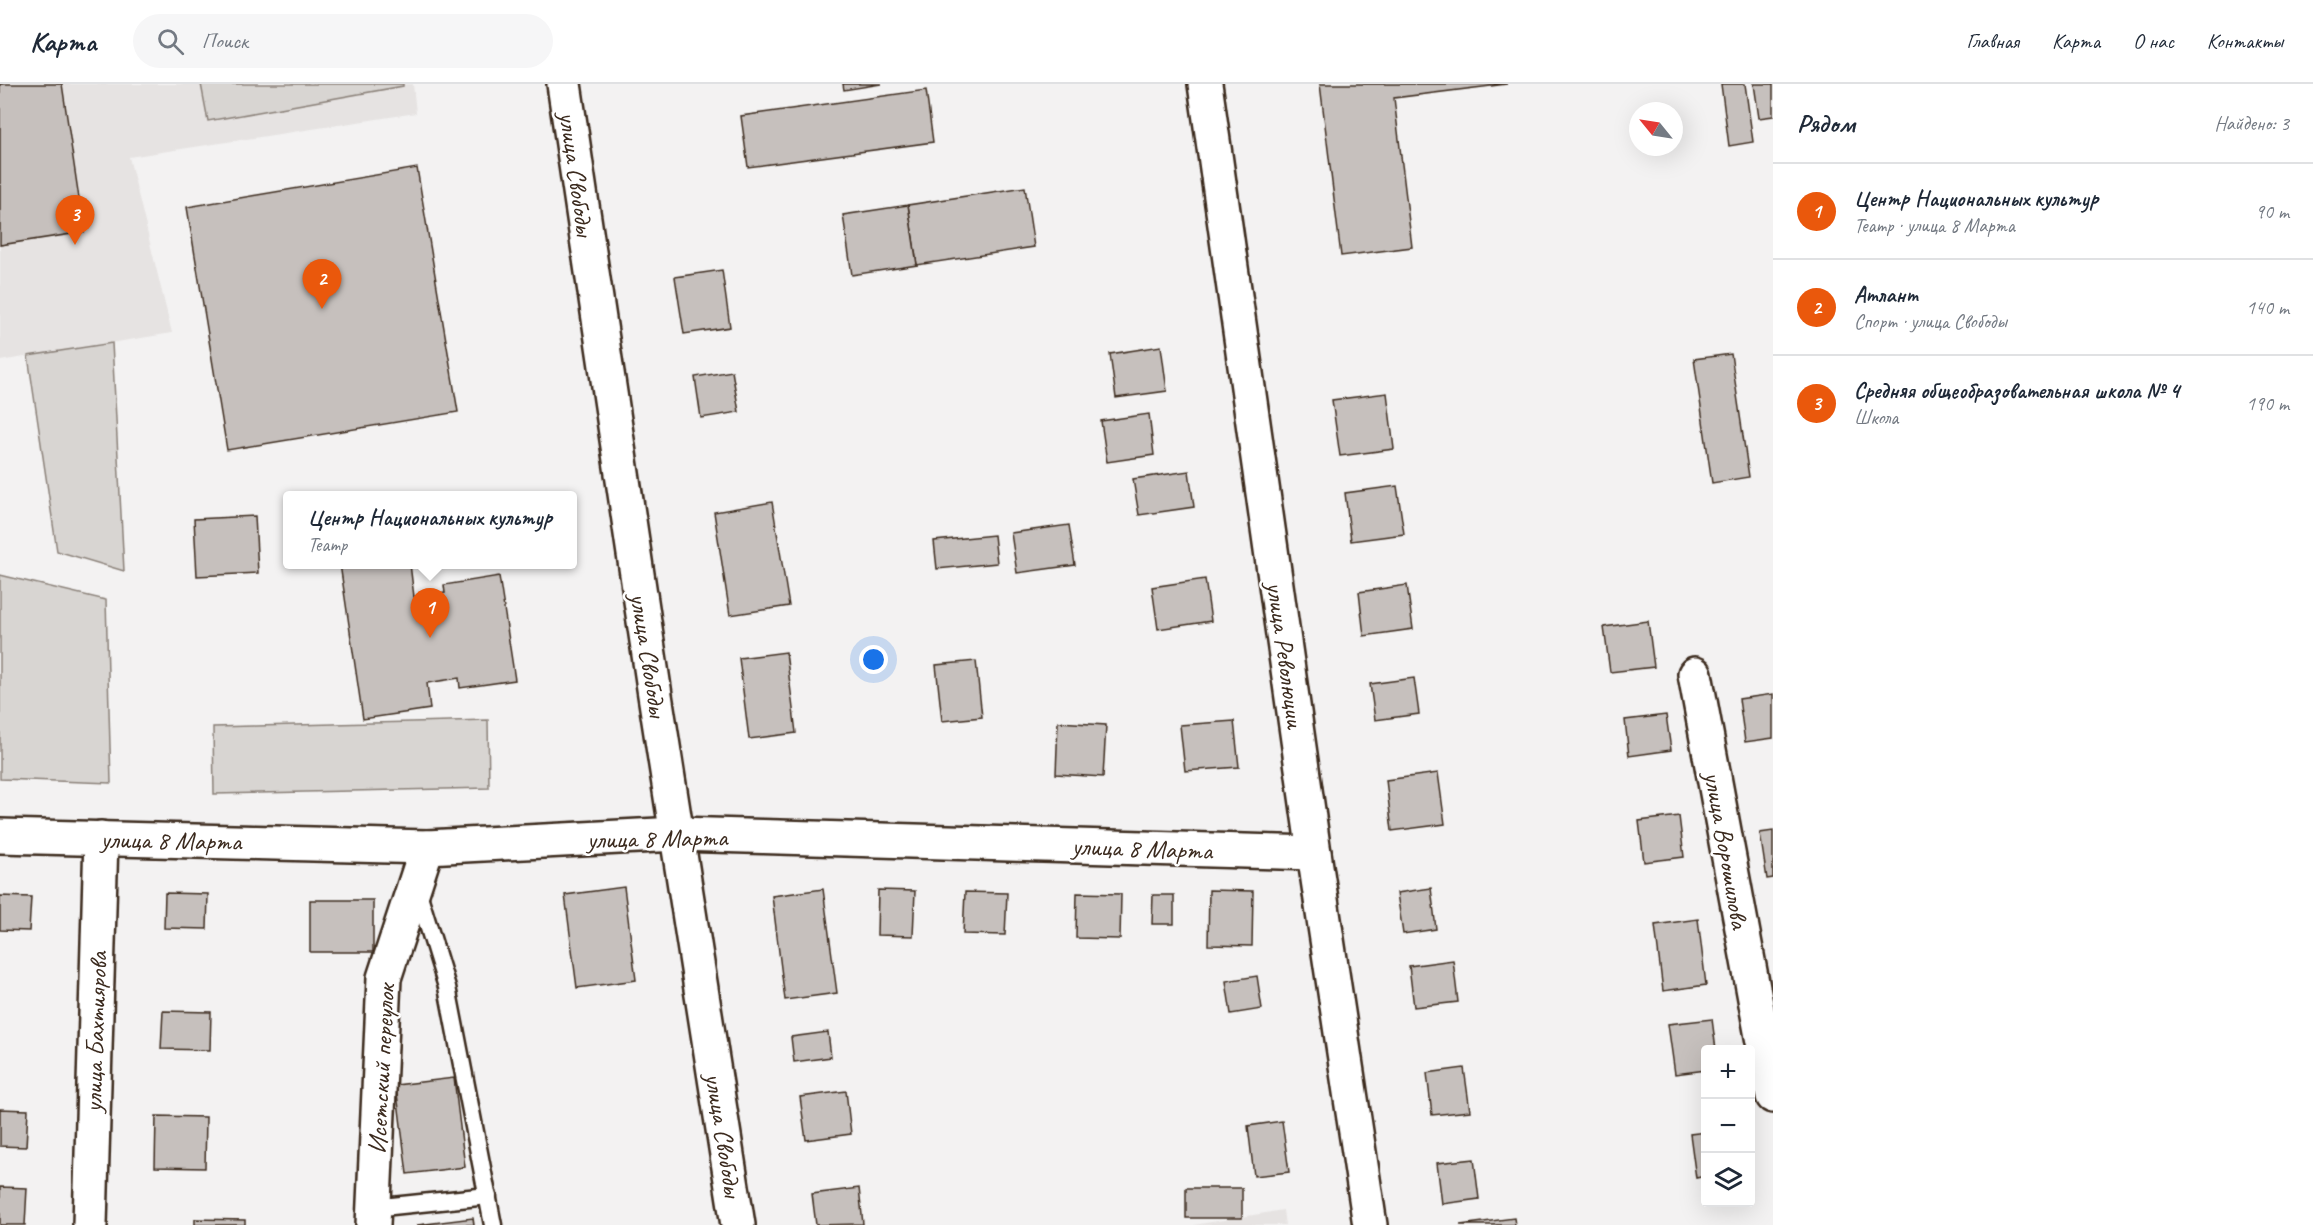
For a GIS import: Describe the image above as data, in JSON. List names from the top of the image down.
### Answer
{
  "streets": {
    "street": [
      "улица Свободы",
      "улица Революции",
      "улица 8 Марта",
      "улица Ворошилова",
      "улица Бахтиярова",
      "Исетский переулок"
    ]
  },
  "crossings": [
    ["улица Свободы", "улица 8 Марта"],
    ["улица Революции", "улица 8 Марта"],
    ["улица 8 Марта", "улица Бахтиярова"],
    ["улица 8 Марта", "Исетский переулок"]
  ],
  "north": "top left",
  "page": {
    "header": "Карта",
    "search": "Поиск",
    "nav": [
      "Главная",
      "Карта",
      "О нас",
      "Контакты"
    ],
    "heading": ["Рядом", "Найдено: 3"],
    "list": [
      {
        "mark": "1",
        "name": "Центр Национальных культур",
        "note": "Театр · улица 8 Марта",
        "value": "90 m"
      },
      {
        "mark": "2",
        "name": "Атлант",
        "note": "Спорт · улица Свободы",
        "value": "140 m"
      },
      {
        "mark": "3",
        "name": "Средняя общеобразовательная школа № 4",
        "note": "Школа",
        "value": "190 m"
      }
    ],
    "pins": ["3", "2", "1"],
    "popup": ["Центр Национальных культур", "Театр"],
    "map_buttons": ["+", "−"]
  }
}
